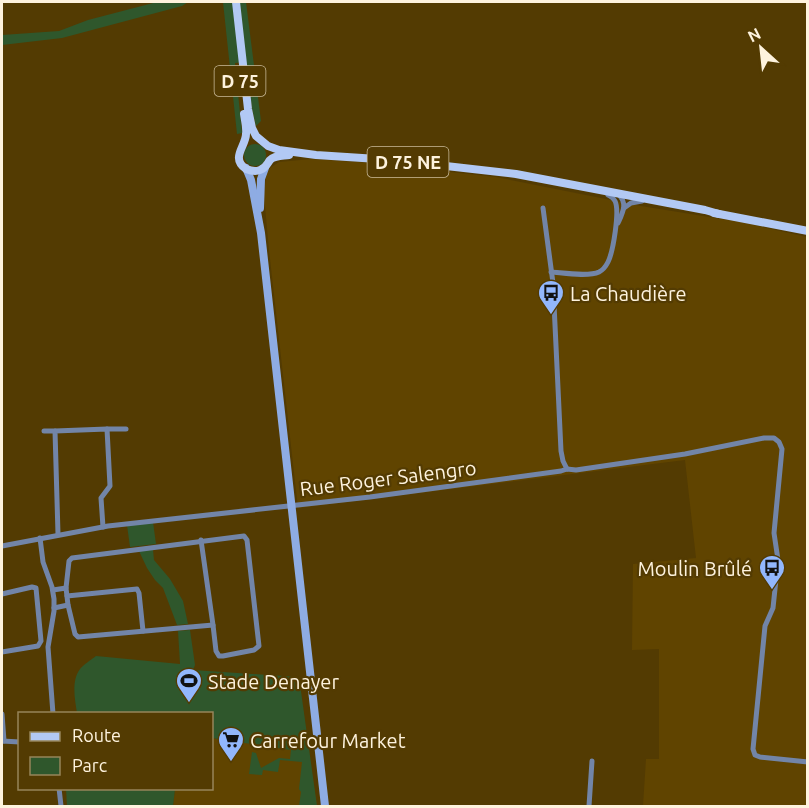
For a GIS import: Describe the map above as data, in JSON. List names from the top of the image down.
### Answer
{
  "streets": {
    "main road": ["D 75", "D 75 NE"],
    "street": ["Rue Roger Salengro"]
  },
  "crossings": [
    ["D 75", "D 75 NE"]
  ],
  "places": {
    "bus stop": ["La Chaudière", "Moulin Brûlé"],
    "sports": ["Stade Denayer"],
    "supermarket": ["Carrefour Market"]
  },
  "legend": ["Route", "Parc"],
  "north": "top left"
}
